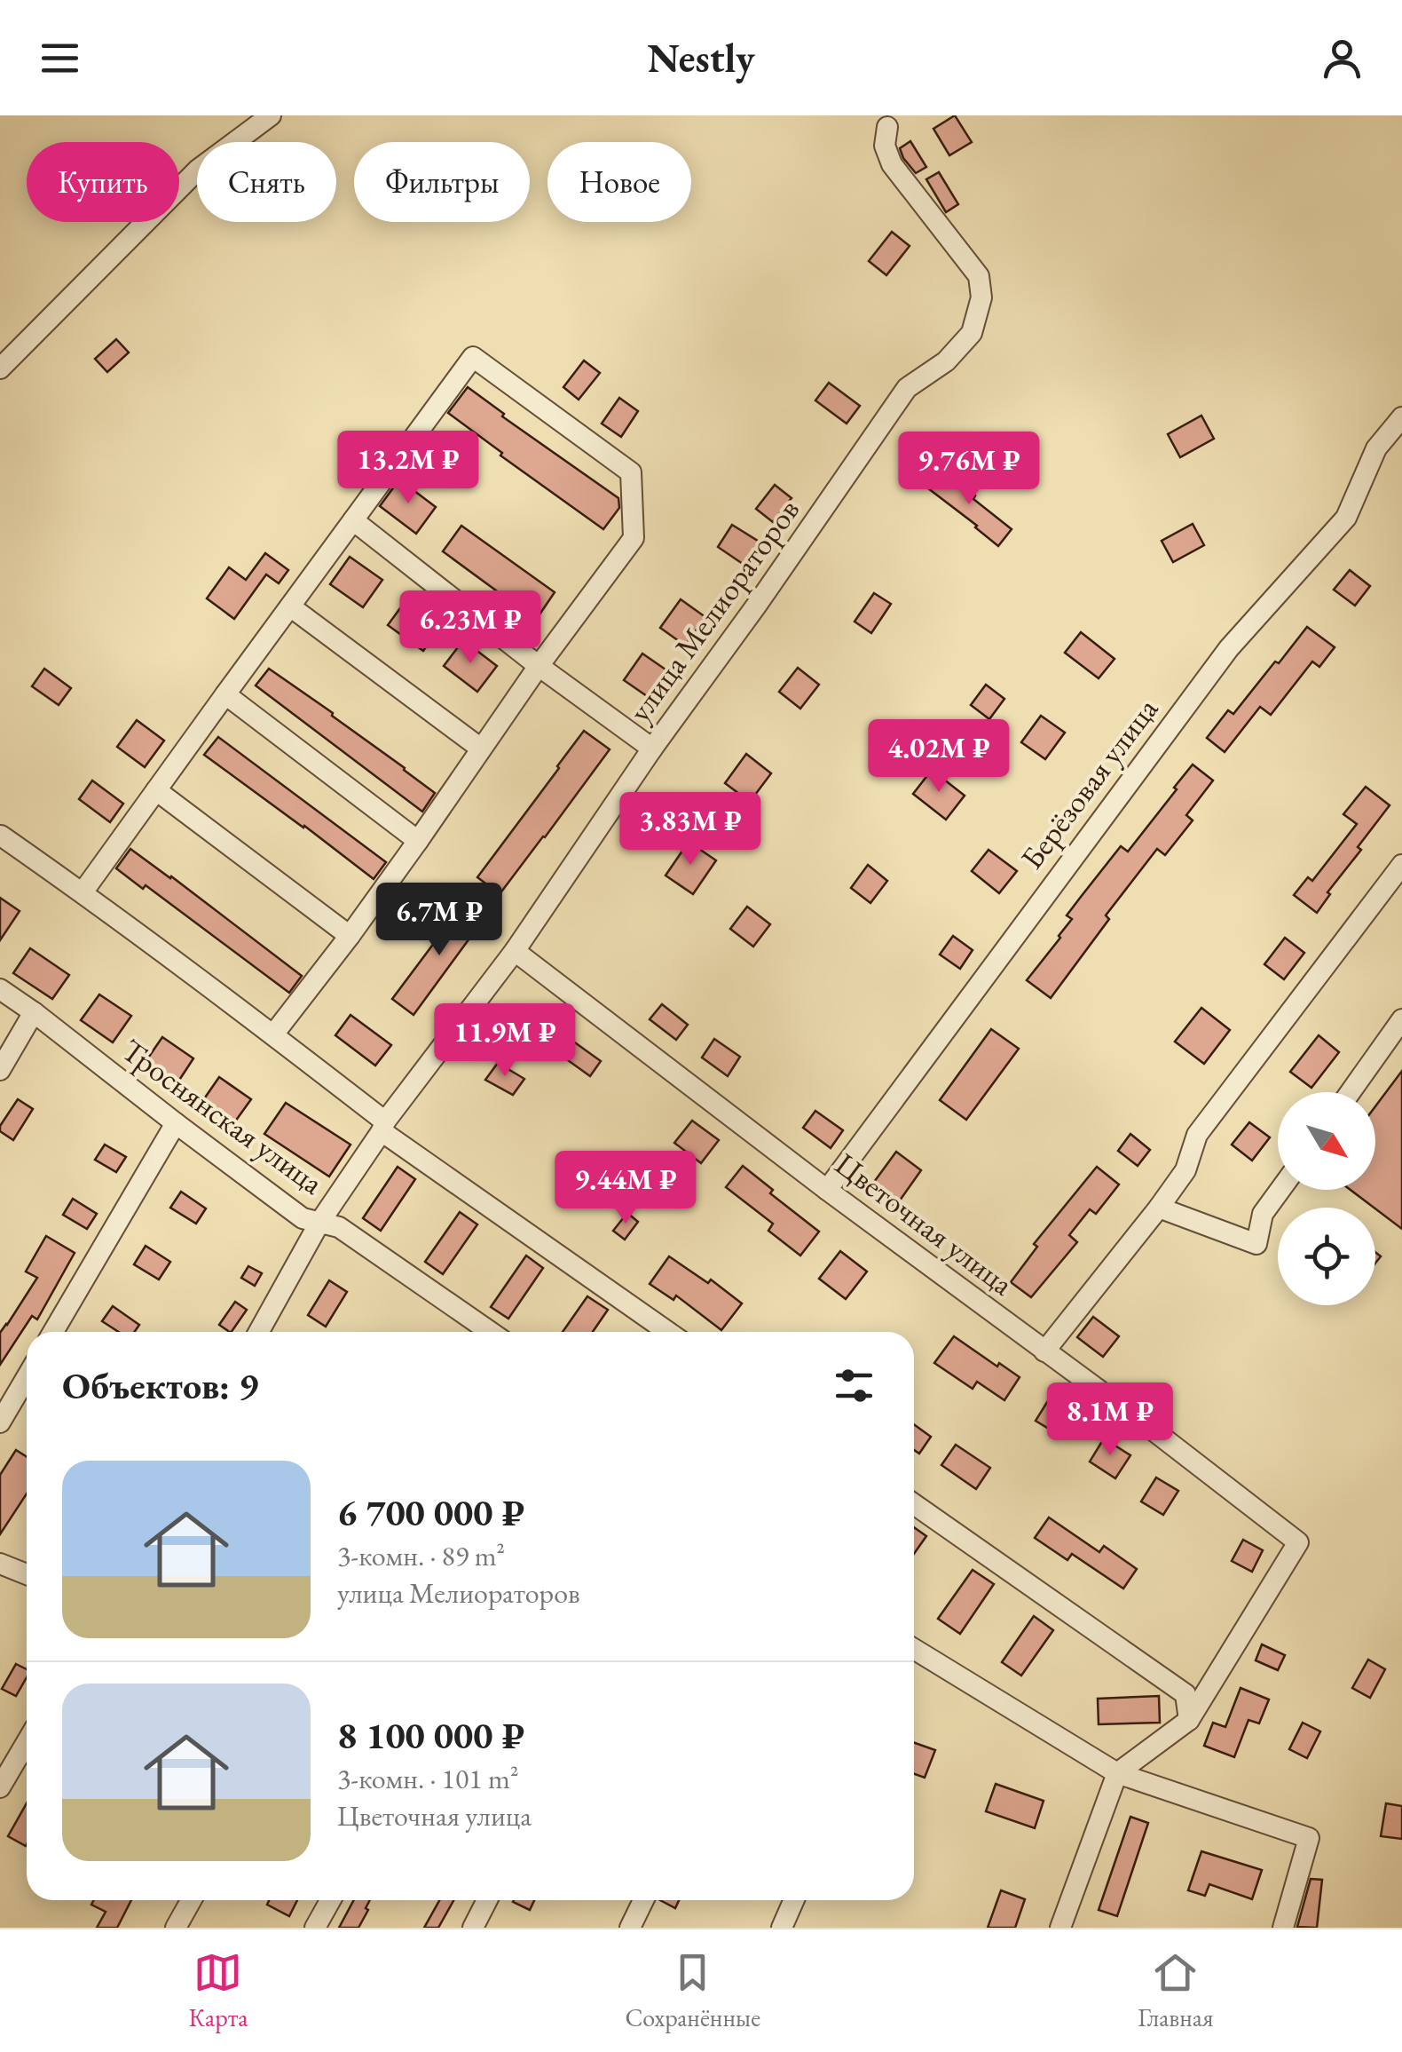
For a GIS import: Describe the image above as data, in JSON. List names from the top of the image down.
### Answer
{
  "streets": {
    "street": [
      "улица Мелиораторов",
      "Берёзовая улица",
      "Троснянская улица",
      "Цветочная улица"
    ]
  },
  "crossings": [
    ["улица Мелиораторов", "Троснянская улица"],
    ["улица Мелиораторов", "Цветочная улица"],
    ["Берёзовая улица", "Цветочная улица"]
  ],
  "north": "bottom right",
  "page": {
    "header": "Nestly",
    "chip": [
      "Купить",
      "Снять",
      "Фильтры",
      "Новое"
    ],
    "price": [
      "13.2M ₽",
      "9.76M ₽",
      "6.23M ₽",
      "4.02M ₽",
      "3.83M ₽",
      "6.7M ₽",
      "11.9M ₽",
      "9.44M ₽",
      "8.1M ₽"
    ],
    "heading": "Объектов: 9",
    "list": [
      {
        "name": "6 700 000 ₽",
        "note": "3-комн. · 89 m² · улица Мелиораторов"
      },
      {
        "name": "8 100 000 ₽",
        "note": "3-комн. · 101 m² · Цветочная улица"
      }
    ],
    "tabs": ["Карта", "Сохранённые", "Главная"]
  }
}
